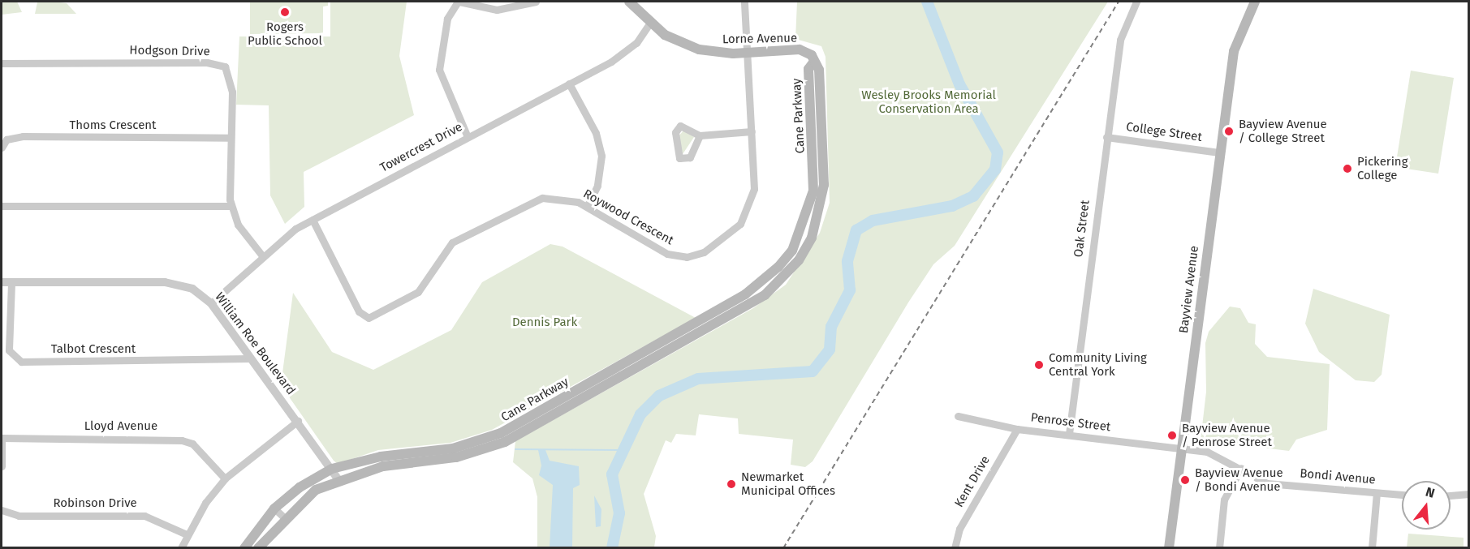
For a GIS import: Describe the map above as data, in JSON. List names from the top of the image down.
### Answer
{
  "streets": {
    "main road": ["Lorne Avenue", "Cane Parkway", "Bayview Avenue"],
    "street": [
      "Hodgson Drive",
      "Thoms Crescent",
      "College Street",
      "Towercrest Drive",
      "Roywood Crescent",
      "Oak Street",
      "William Roe Boulevard",
      "Talbot Crescent",
      "Penrose Street",
      "Lloyd Avenue",
      "Bondi Avenue",
      "Kent Drive",
      "Robinson Drive"
    ]
  },
  "crossings": [
    ["Lorne Avenue", "Cane Parkway"],
    ["Lorne Avenue", "Towercrest Drive"],
    ["Lorne Avenue", "Roywood Crescent"],
    ["Hodgson Drive", "Thoms Crescent"],
    ["Hodgson Drive", "Towercrest Drive"],
    ["Cane Parkway", "William Roe Boulevard"],
    ["College Street", "Oak Street"],
    ["College Street", "Bayview Avenue"],
    ["Towercrest Drive", "Roywood Crescent"],
    ["Towercrest Drive", "William Roe Boulevard"],
    ["Oak Street", "Penrose Street"],
    ["Bayview Avenue", "Penrose Street"],
    ["Bayview Avenue", "Bondi Avenue"],
    ["William Roe Boulevard", "Talbot Crescent"],
    ["Penrose Street", "Bondi Avenue"],
    ["Penrose Street", "Kent Drive"]
  ],
  "parks": ["Wesley Brooks Memorial Conservation Area", "Dennis Park"],
  "places": [
    "Rogers Public School",
    "Bayview Avenue / College Street",
    "Pickering College",
    "Community Living Central York",
    "Bayview Avenue / Penrose Street",
    "Bayview Avenue / Bondi Avenue",
    "Newmarket Municipal Offices"
  ],
  "north": "top"
}
